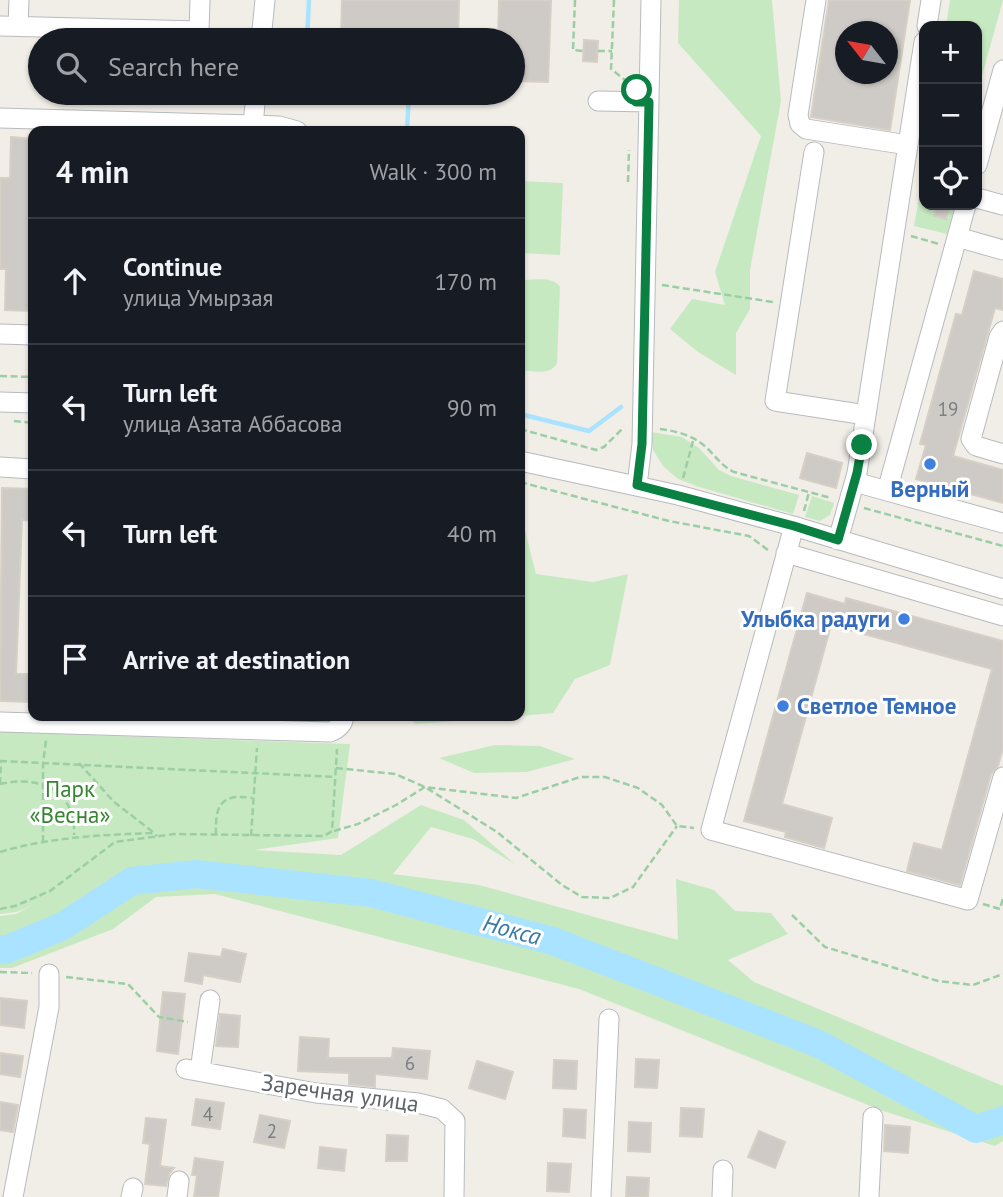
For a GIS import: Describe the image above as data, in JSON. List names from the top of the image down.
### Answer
{
  "streets": {
    "street": ["Заречная улица"]
  },
  "water": ["Нокса"],
  "parks": ["Парк «Весна»"],
  "places": ["Верный", "Улыбка радуги", "Светлое Темное"],
  "house_numbers": [
    "19",
    "6",
    "4",
    "2"
  ],
  "north": "top left",
  "page": {
    "map_buttons": ["+", "−"],
    "search": "Search here",
    "heading": ["4 min", "Walk · 300 m"],
    "list": [
      ["Continue", "улица Умырзая", "170 m"],
      ["Turn left", "улица Азата Аббасова", "90 m"],
      ["Turn left", "40 m"],
      "Arrive at destination"
    ]
  }
}
